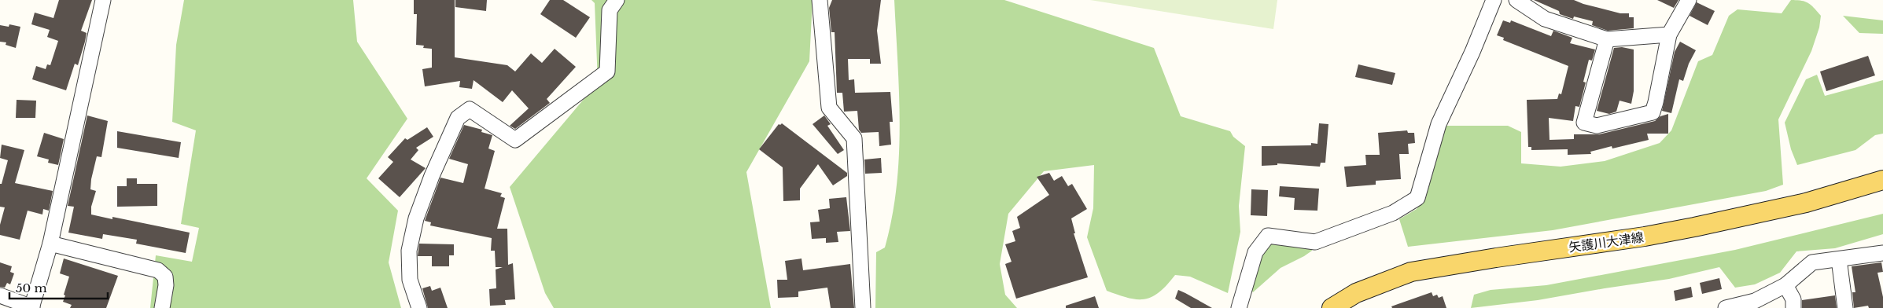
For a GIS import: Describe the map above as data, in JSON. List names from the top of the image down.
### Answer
{
  "streets": {
    "main road": ["矢護川大津線"]
  },
  "scale_bar": "50 m"
}
